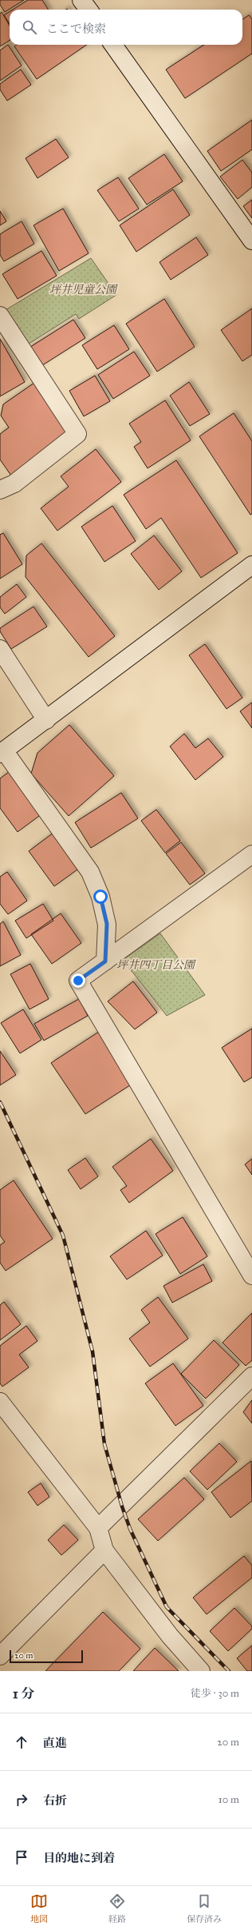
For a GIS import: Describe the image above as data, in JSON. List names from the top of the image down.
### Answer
{
  "parks": ["坪井児童公園", "坪井四丁目公園"],
  "scale_bar": "20 m",
  "page": {
    "search": "ここで検索",
    "scale": "20 m",
    "heading": ["1 分", "徒歩 · 30 m"],
    "list": [
      ["直進", "20 m"],
      ["右折", "10 m"],
      "目的地に到着"
    ],
    "nav": ["地図", "経路", "保存済み"]
  }
}
